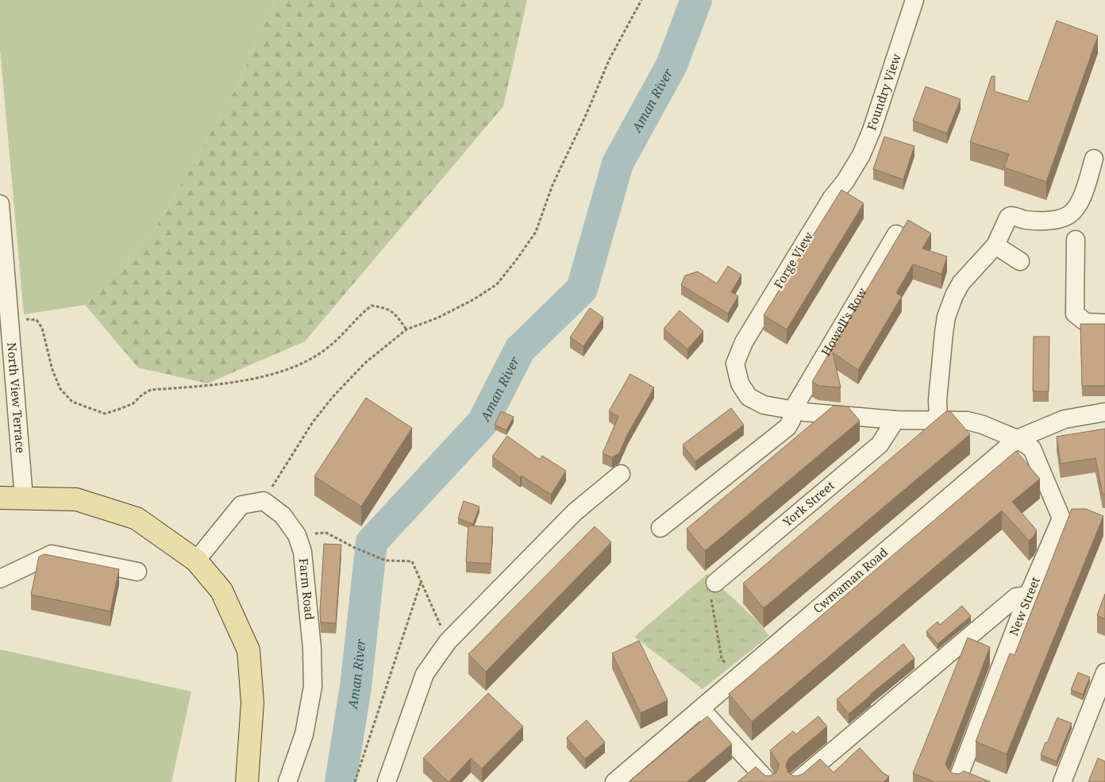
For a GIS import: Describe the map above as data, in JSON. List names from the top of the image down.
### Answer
{
  "streets": {
    "street": [
      "Foundry View",
      "Forge View",
      "Howell's Row",
      "North View Terrace",
      "York Street",
      "Cwmaman Road",
      "Farm Road",
      "New Street"
    ]
  },
  "crossings": [
    ["Foundry View", "Forge View"],
    ["Forge View", "Howell's Row"],
    ["Forge View", "York Street"],
    ["Forge View", "New Street"],
    ["York Street", "New Street"],
    ["Cwmaman Road", "New Street"]
  ],
  "water": ["Aman River"]
}
